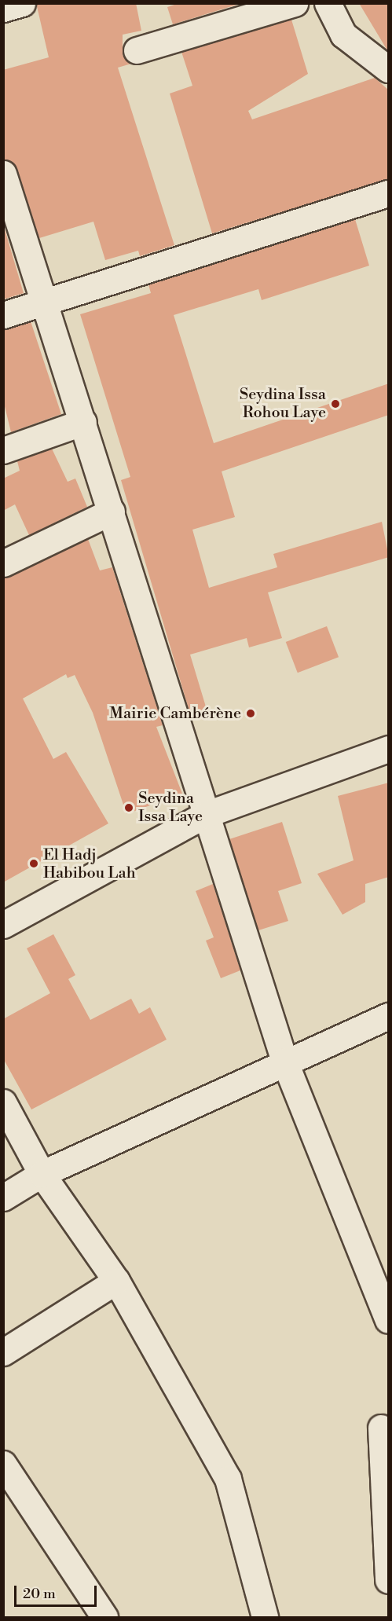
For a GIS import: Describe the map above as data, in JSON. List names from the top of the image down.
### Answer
{
  "places": [
    "Seydina Issa Rohou Laye",
    "Mairie Cambérène",
    "Seydina Issa Laye",
    "El Hadj Habibou Lah"
  ],
  "scale_bar": "20 m"
}
